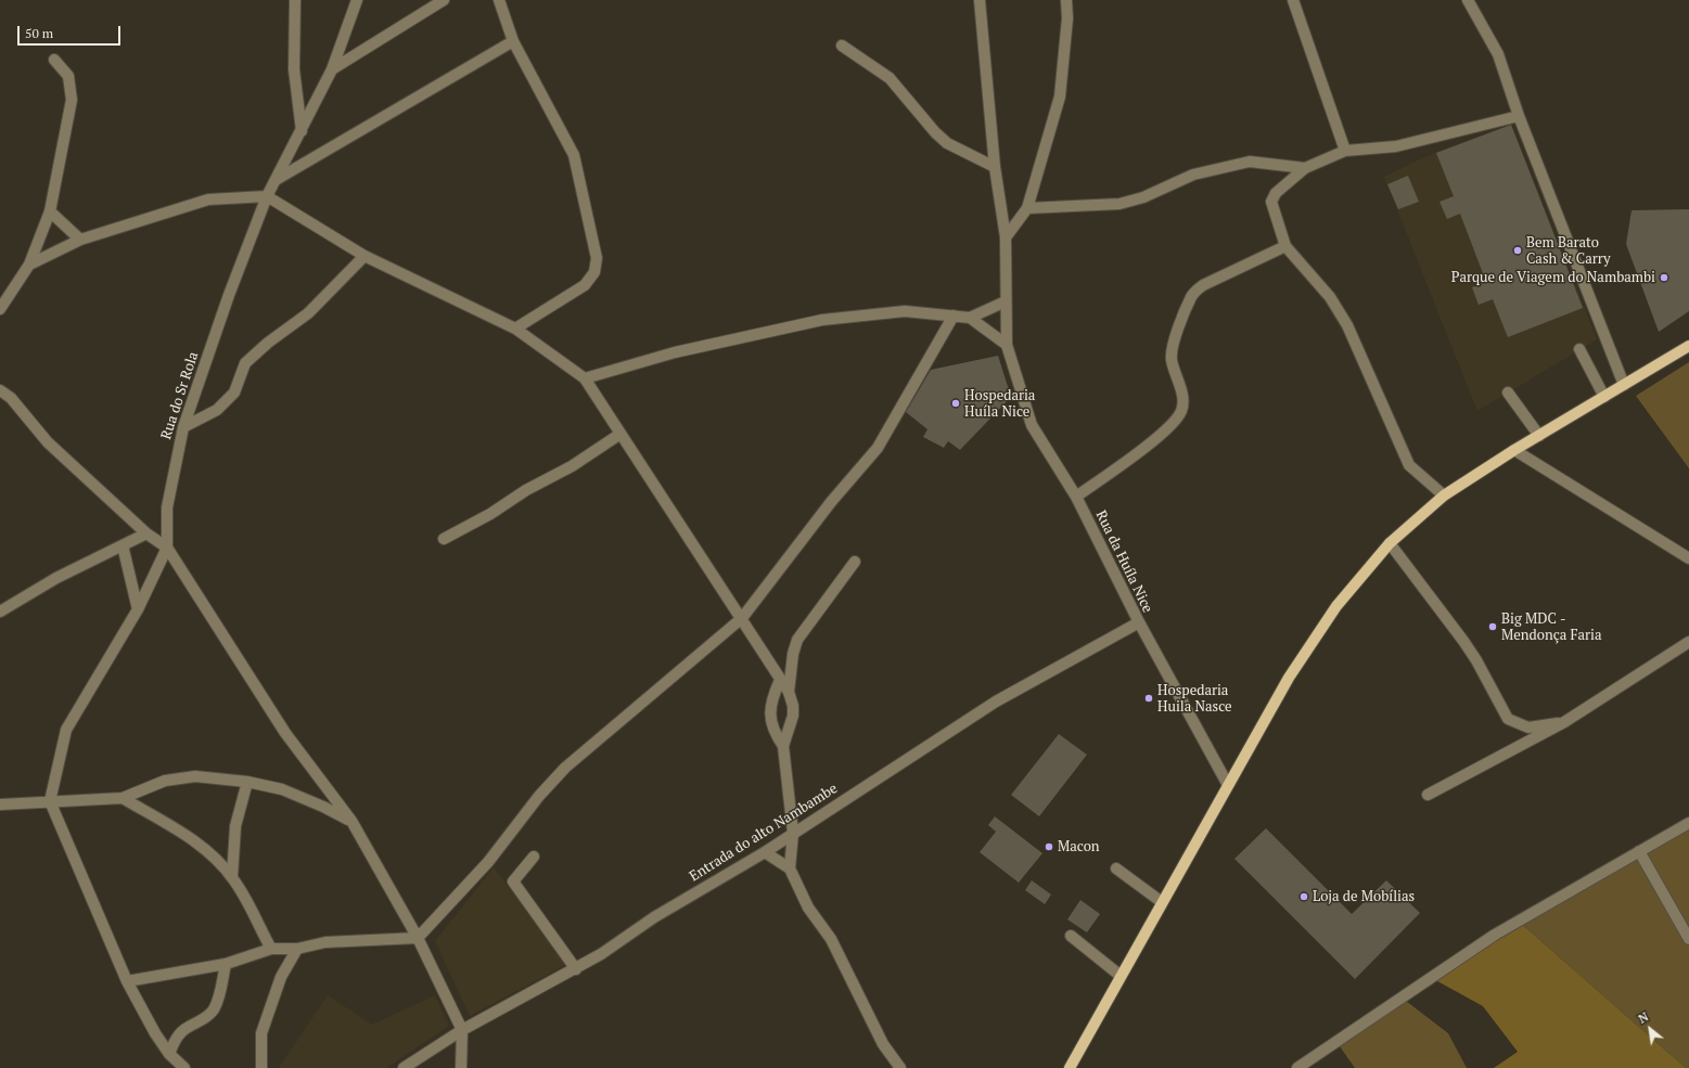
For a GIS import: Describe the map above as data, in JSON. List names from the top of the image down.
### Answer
{
  "streets": {
    "street": ["Rua do Sr Rola", "Rua da Huíla Nice", "Entrada do alto Nambambe"]
  },
  "crossings": [
    ["Rua da Huíla Nice", "Entrada do alto Nambambe"]
  ],
  "places": [
    "Bem Barato Cash & Carry",
    "Parque de Viagem do Nambambi",
    "Hospedaria Huíla Nice",
    "Big MDC - Mendonça Faria",
    "Hospedaria Huila Nasce",
    "Macon",
    "Loja de Mobílias"
  ],
  "scale_bar": "50 m",
  "north": "top left"
}
